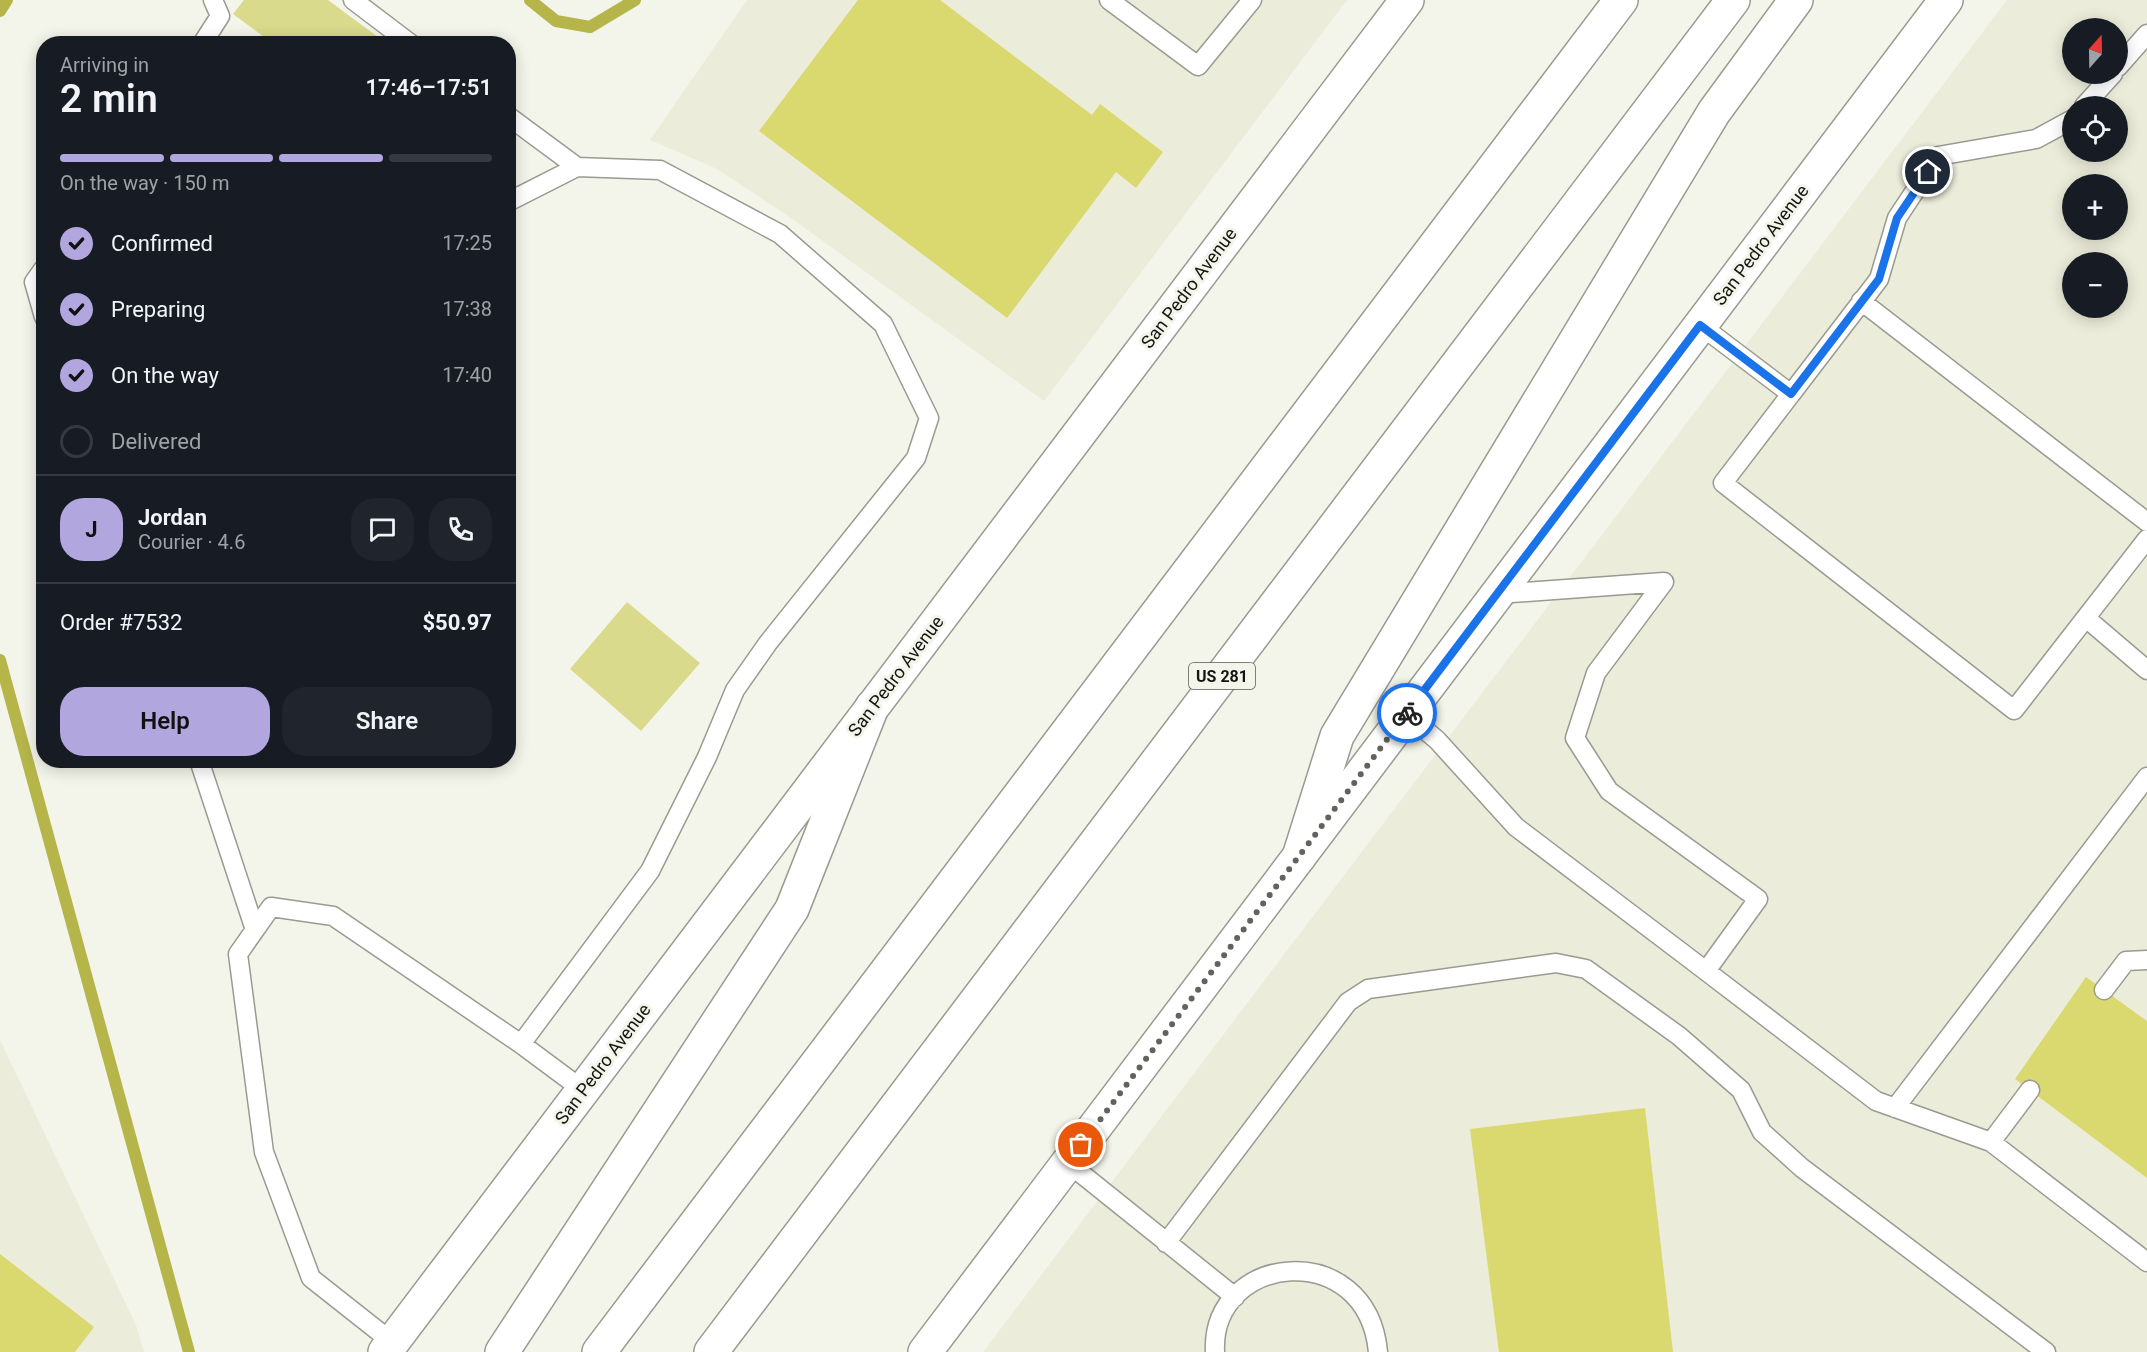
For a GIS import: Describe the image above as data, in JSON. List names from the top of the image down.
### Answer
{
  "streets": {
    "main road": ["San Pedro Avenue", "US 281"]
  },
  "north": "top",
  "page": {
    "map_buttons": ["+", "−"],
    "heading": ["2 min", "Arriving in", "17:46–17:51"],
    "panel": [
      "Jordan",
      "Courier · 4.6",
      "Order #7532",
      "$50.97"
    ],
    "bar": "On the way · 150 m",
    "list": [
      ["Confirmed", "17:25"],
      ["Preparing", "17:38"],
      ["On the way", "17:40"],
      "Delivered"
    ],
    "round": "J",
    "buttons": ["Help", "Share"]
  }
}
